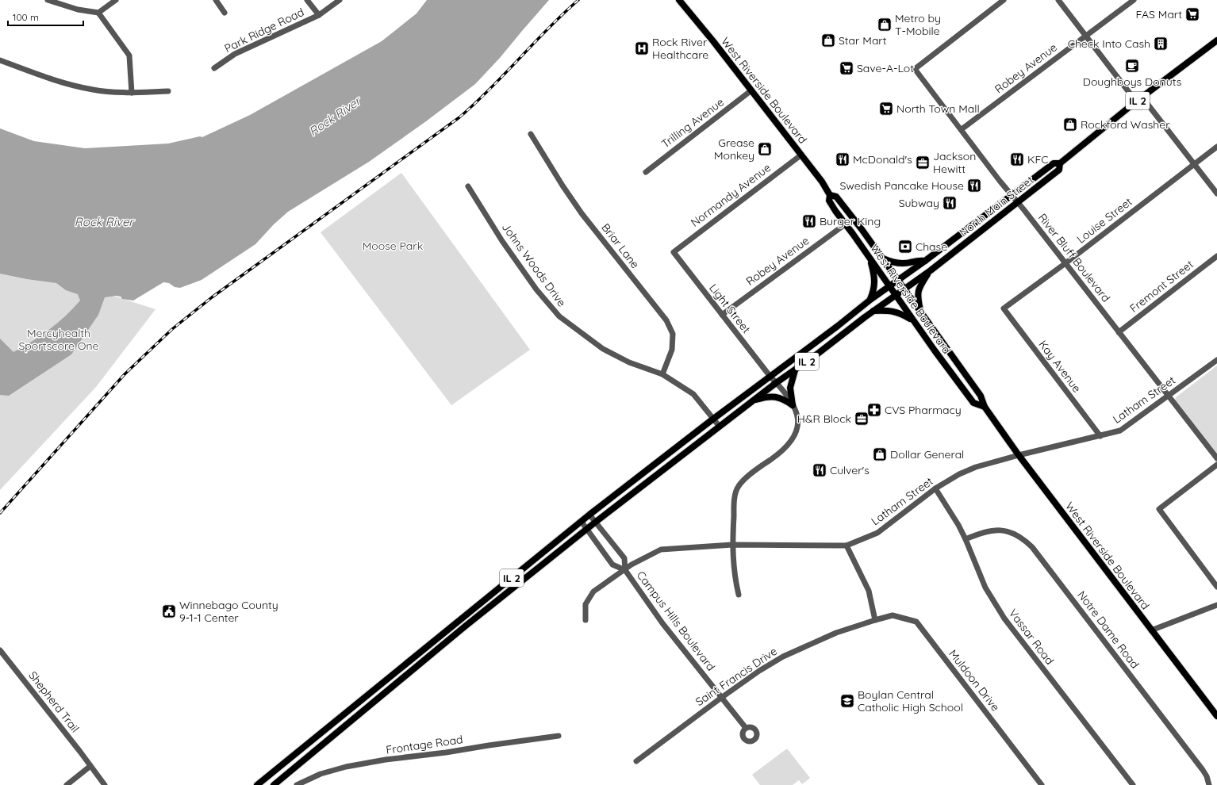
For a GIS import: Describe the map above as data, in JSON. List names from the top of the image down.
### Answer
{
  "streets": {
    "main road": ["West Riverside Boulevard", "IL 2", "North Main Street"],
    "street": [
      "Park Ridge Road",
      "Robey Avenue",
      "Trilling Avenue",
      "Normandy Avenue",
      "Louise Street",
      "Briar Lane",
      "River Bluff Boulevard",
      "Johns Woods Drive",
      "Fremont Street",
      "Light Street",
      "Kay Avenue",
      "Latham Street",
      "Campus Hills Boulevard",
      "Notre Dame Road",
      "Vassar Road",
      "Saint Francis Drive",
      "Muldoon Drive",
      "Shepherd Trail",
      "Frontage Road"
    ]
  },
  "crossings": [
    ["Robey Avenue", "West Riverside Boulevard"],
    ["Robey Avenue", "River Bluff Boulevard"],
    ["Robey Avenue", "Light Street"],
    ["West Riverside Boulevard", "IL 2"],
    ["West Riverside Boulevard", "Trilling Avenue"],
    ["West Riverside Boulevard", "Normandy Avenue"],
    ["West Riverside Boulevard", "North Main Street"],
    ["West Riverside Boulevard", "Latham Street"],
    ["IL 2", "North Main Street"],
    ["IL 2", "Johns Woods Drive"],
    ["IL 2", "Light Street"],
    ["IL 2", "Campus Hills Boulevard"],
    ["Normandy Avenue", "Light Street"],
    ["North Main Street", "River Bluff Boulevard"],
    ["Louise Street", "River Bluff Boulevard"],
    ["Louise Street", "Kay Avenue"],
    ["Briar Lane", "Johns Woods Drive"],
    ["River Bluff Boulevard", "Fremont Street"],
    ["River Bluff Boulevard", "Latham Street"],
    ["Light Street", "Latham Street"],
    ["Kay Avenue", "Latham Street"],
    ["Latham Street", "Campus Hills Boulevard"],
    ["Latham Street", "Vassar Road"],
    ["Campus Hills Boulevard", "Saint Francis Drive"],
    ["Notre Dame Road", "Vassar Road"],
    ["Saint Francis Drive", "Muldoon Drive"]
  ],
  "water": ["Rock River"],
  "parks": ["Moose Park", "Mercyhealth Sportscore One"],
  "places": {
    "supermarket": ["FAS Mart", "Save-A-Lot", "North Town Mall"],
    "shop": [
      "Metro by T-Mobile",
      "Star Mart",
      "Rockford Washer",
      "Grease Monkey",
      "Dollar General"
    ],
    "building": ["Check Into Cash"],
    "hospital": ["Rock River Healthcare"],
    "cafe": ["Doughboys Donuts"],
    "restaurant": [
      "McDonald's",
      "KFC",
      "Swedish Pancake House",
      "Subway",
      "Burger King",
      "Culver's"
    ],
    "office": ["Jackson Hewitt", "H&R Block"],
    "bank": ["Chase"],
    "pharmacy": ["CVS Pharmacy"],
    "public building": ["Winnebago County 9-1-1 Center"],
    "school or university": ["Boylan Central Catholic High School"]
  },
  "scale_bar": "100 m"
}
